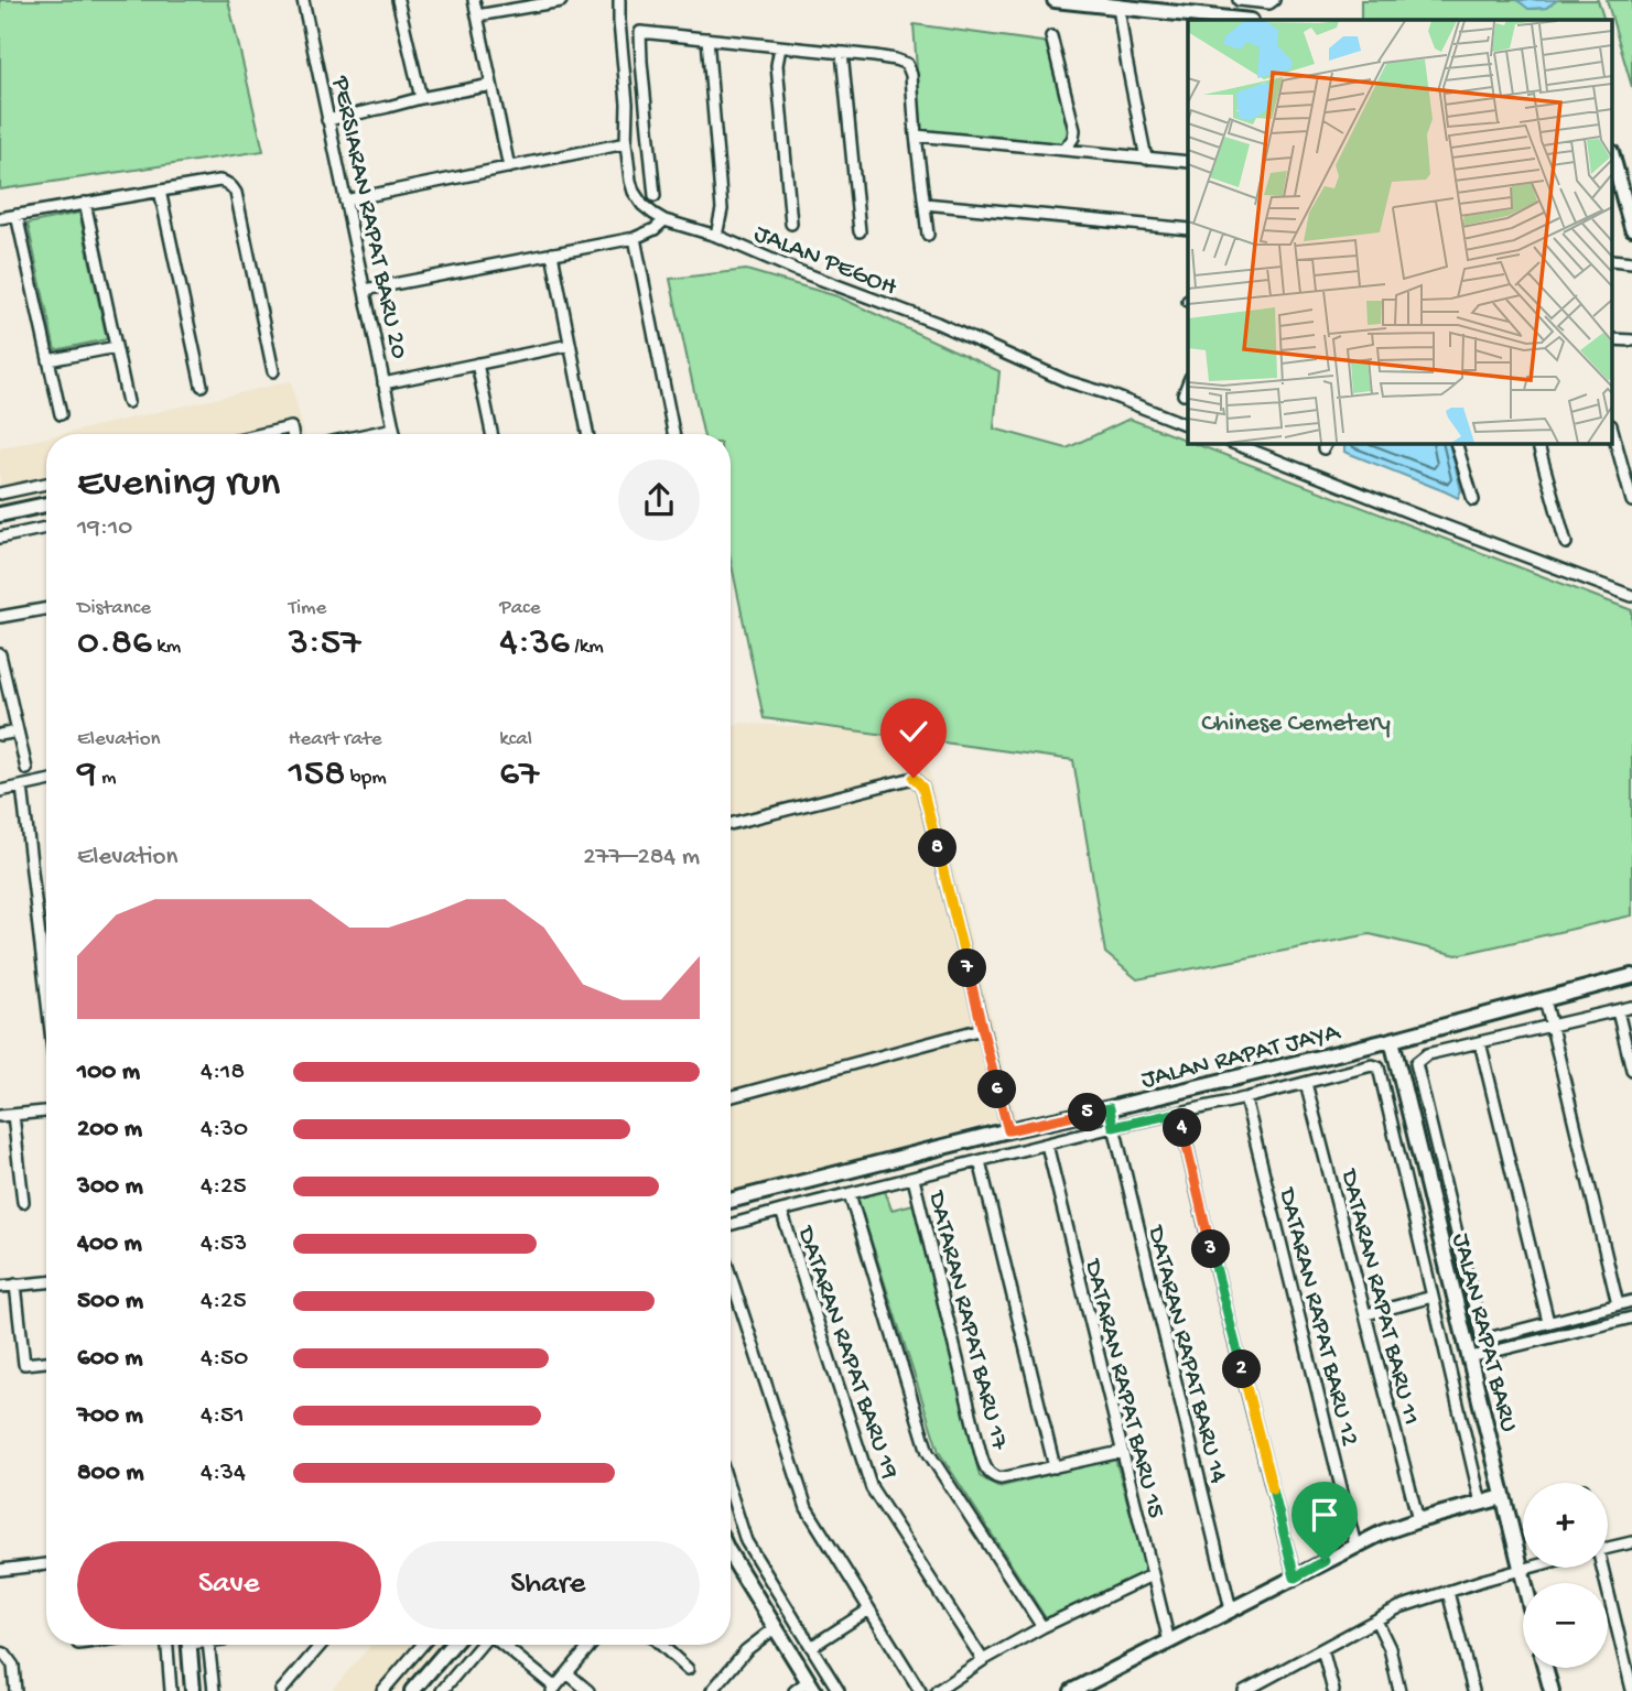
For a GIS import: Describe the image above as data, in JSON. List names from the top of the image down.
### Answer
{
  "streets": {
    "street": [
      "PERSIARAN RAPAT BARU 20",
      "JALAN PEGOH",
      "JALAN RAPAT JAYA",
      "DATARAN RAPAT BARU 11",
      "DATARAN RAPAT BARU 12",
      "DATARAN RAPAT BARU 17",
      "JALAN RAPAT BARU",
      "DATARAN RAPAT BARU 19",
      "DATARAN RAPAT BARU 14",
      "DATARAN RAPAT BARU 15"
    ]
  },
  "crossings": [
    ["JALAN RAPAT JAYA", "JALAN RAPAT BARU"],
    ["JALAN RAPAT JAYA", "DATARAN RAPAT BARU 14"],
    ["DATARAN RAPAT BARU 17", "DATARAN RAPAT BARU 15"]
  ],
  "parks": ["Chinese Cemetery"],
  "page": {
    "heading": ["Evening run", "19:10"],
    "stats": [
      ["Distance", "0.86 km"],
      ["Time", "3:57"],
      ["Pace", "4:36 /km"],
      ["Elevation", "9 m"],
      ["Heart rate", "158 bpm"],
      ["kcal", "67"]
    ],
    "chart": ["Elevation", "277–284 m"],
    "pins": [
      "8",
      "7",
      "6",
      "5",
      "4",
      "3",
      "2"
    ],
    "list": [
      {
        "name": "100 m",
        "note": "4:18"
      },
      {
        "name": "200 m",
        "note": "4:30"
      },
      {
        "name": "300 m",
        "note": "4:25"
      },
      {
        "name": "400 m",
        "note": "4:53"
      },
      {
        "name": "500 m",
        "note": "4:25"
      },
      {
        "name": "600 m",
        "note": "4:50"
      },
      {
        "name": "700 m",
        "note": "4:51"
      },
      {
        "name": "800 m",
        "note": "4:34"
      }
    ],
    "map_buttons": ["+", "−"],
    "buttons": ["Save", "Share"]
  }
}
